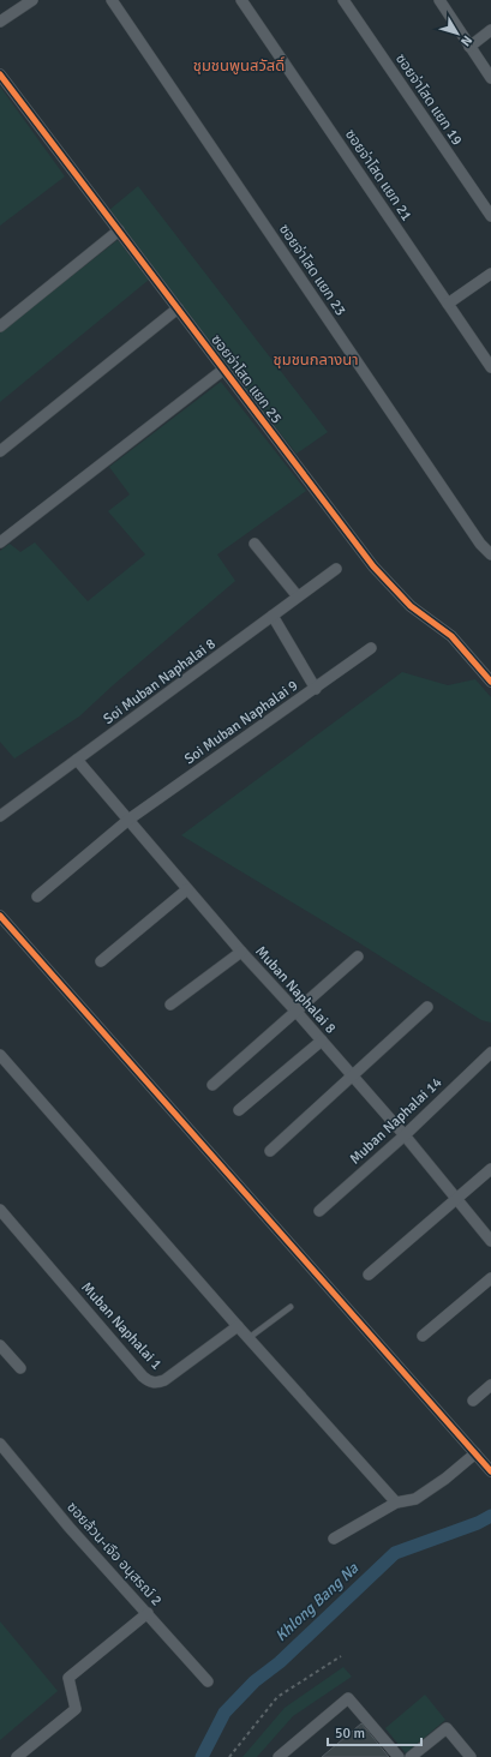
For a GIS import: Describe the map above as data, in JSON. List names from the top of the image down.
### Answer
{
  "streets": {
    "street": [
      "ซอยจ่าโสด แยก 19",
      "ซอยจ่าโสด แยก 21",
      "ซอยจ่าโสด แยก 23",
      "ซอยจ่าโสด แยก 25",
      "Soi Muban Naphalai 8",
      "Soi Muban Naphalai 9",
      "Muban Naphalai 8",
      "Muban Naphalai 14",
      "Muban Naphalai 1",
      "ซอยล้วน-เจือ อนุสรณ์ 2"
    ]
  },
  "crossings": [
    ["Soi Muban Naphalai 8", "Muban Naphalai 8"],
    ["Soi Muban Naphalai 9", "Muban Naphalai 8"],
    ["Muban Naphalai 8", "Muban Naphalai 14"]
  ],
  "districts": ["ชุมชนพูนสวัสดิ์", "ชุมชนกลางนา"],
  "water": ["Khlong Bang Na"],
  "scale_bar": "50 m",
  "north": "bottom right"
}
